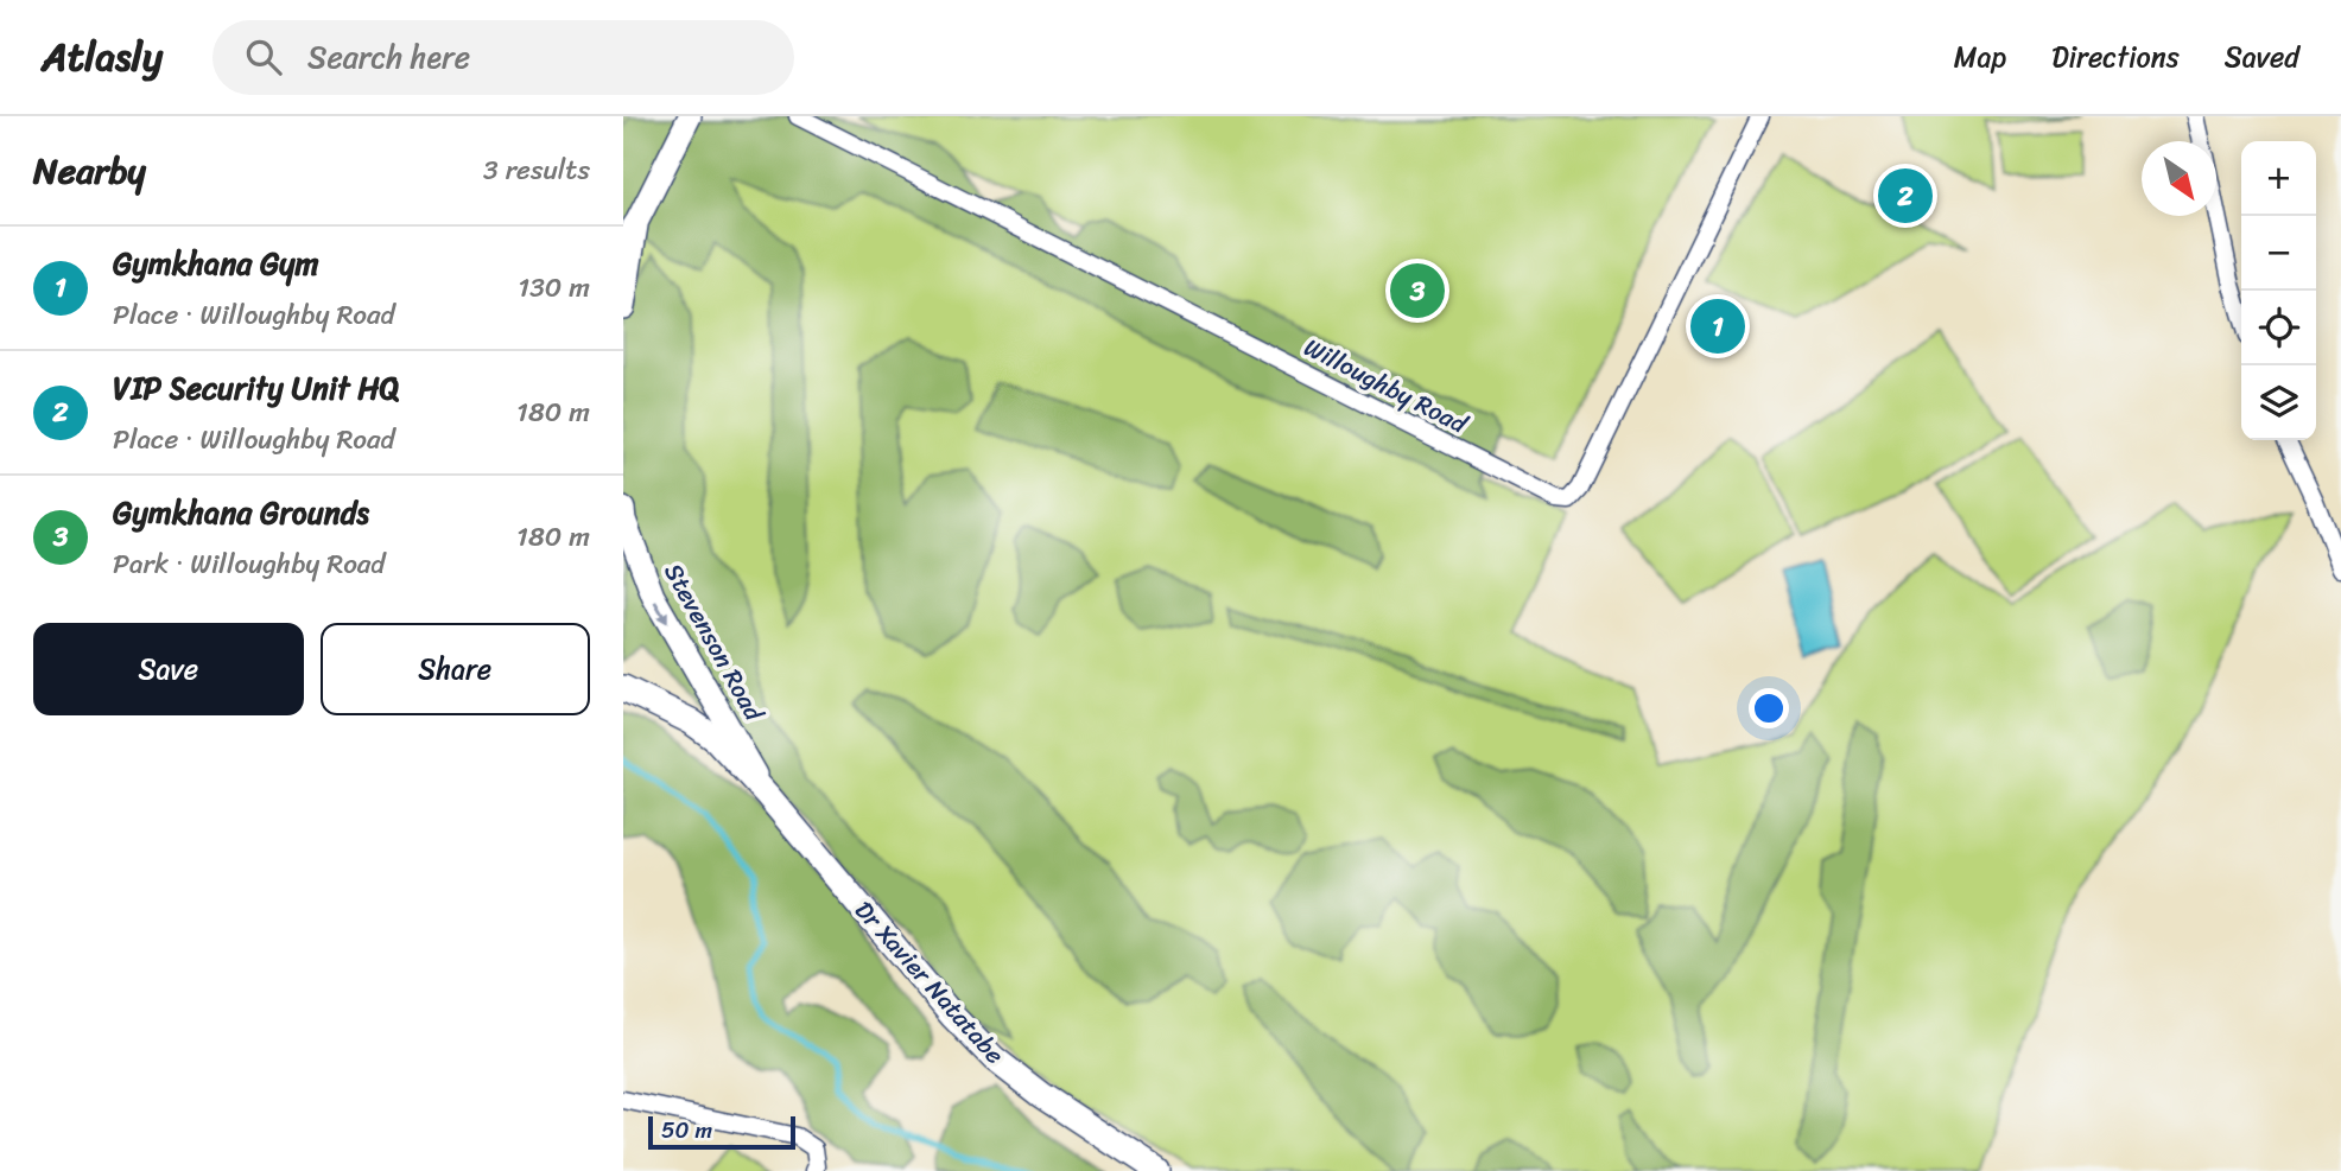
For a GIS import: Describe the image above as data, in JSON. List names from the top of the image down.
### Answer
{
  "streets": {
    "main road": ["Dr Xavier Natatabe"],
    "street": ["Willoughby Road", "Stevenson Road"]
  },
  "crossings": [
    ["Stevenson Road", "Dr Xavier Natatabe"]
  ],
  "one_way": ["Stevenson Road"],
  "scale_bar": "50 m",
  "north": "bottom right",
  "page": {
    "header": "Atlasly",
    "search": "Search here",
    "nav": ["Map", "Directions", "Saved"],
    "heading": ["Nearby", "3 results"],
    "map_buttons": ["+", "−"],
    "pins": ["2", "3", "1"],
    "list": [
      {
        "mark": "1",
        "name": "Gymkhana Gym",
        "note": "Place · Willoughby Road",
        "value": "130 m"
      },
      {
        "mark": "2",
        "name": "VIP Security Unit HQ",
        "note": "Place · Willoughby Road",
        "value": "180 m"
      },
      {
        "mark": "3",
        "name": "Gymkhana Grounds",
        "note": "Park · Willoughby Road",
        "value": "180 m"
      }
    ],
    "buttons": ["Save", "Share"],
    "scale": "50 m"
  }
}
